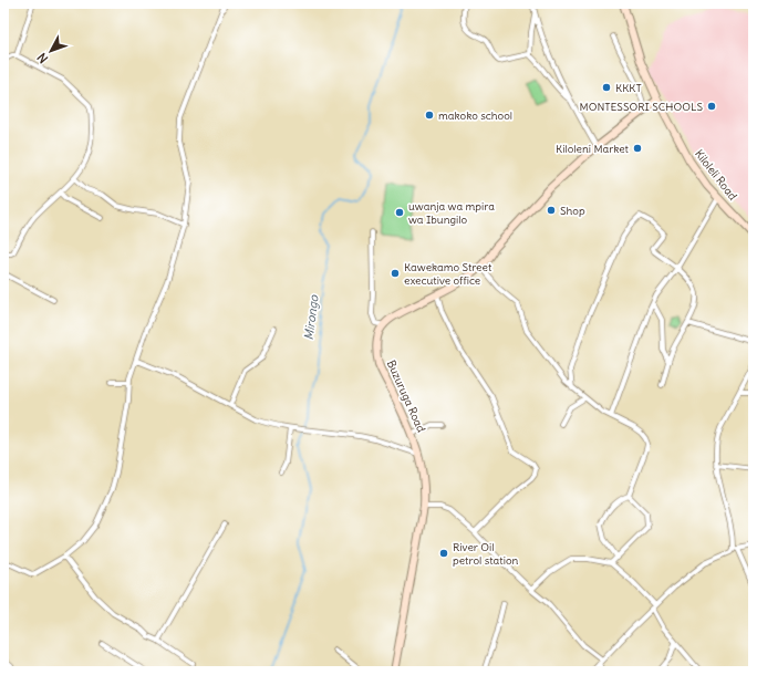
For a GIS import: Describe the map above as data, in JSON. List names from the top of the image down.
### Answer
{
  "streets": {
    "main road": ["Kiloleli Road", "Buzuruga Road"]
  },
  "water": ["Mirongo"],
  "places": [
    "KKKT",
    "MONTESSORI SCHOOLS",
    "makoko school",
    "Kiloleni Market",
    "Shop",
    "uwanja wa mpira wa Ibungilo",
    "Kawekamo Street executive office",
    "River Oil petrol station"
  ],
  "north": "bottom left"
}
